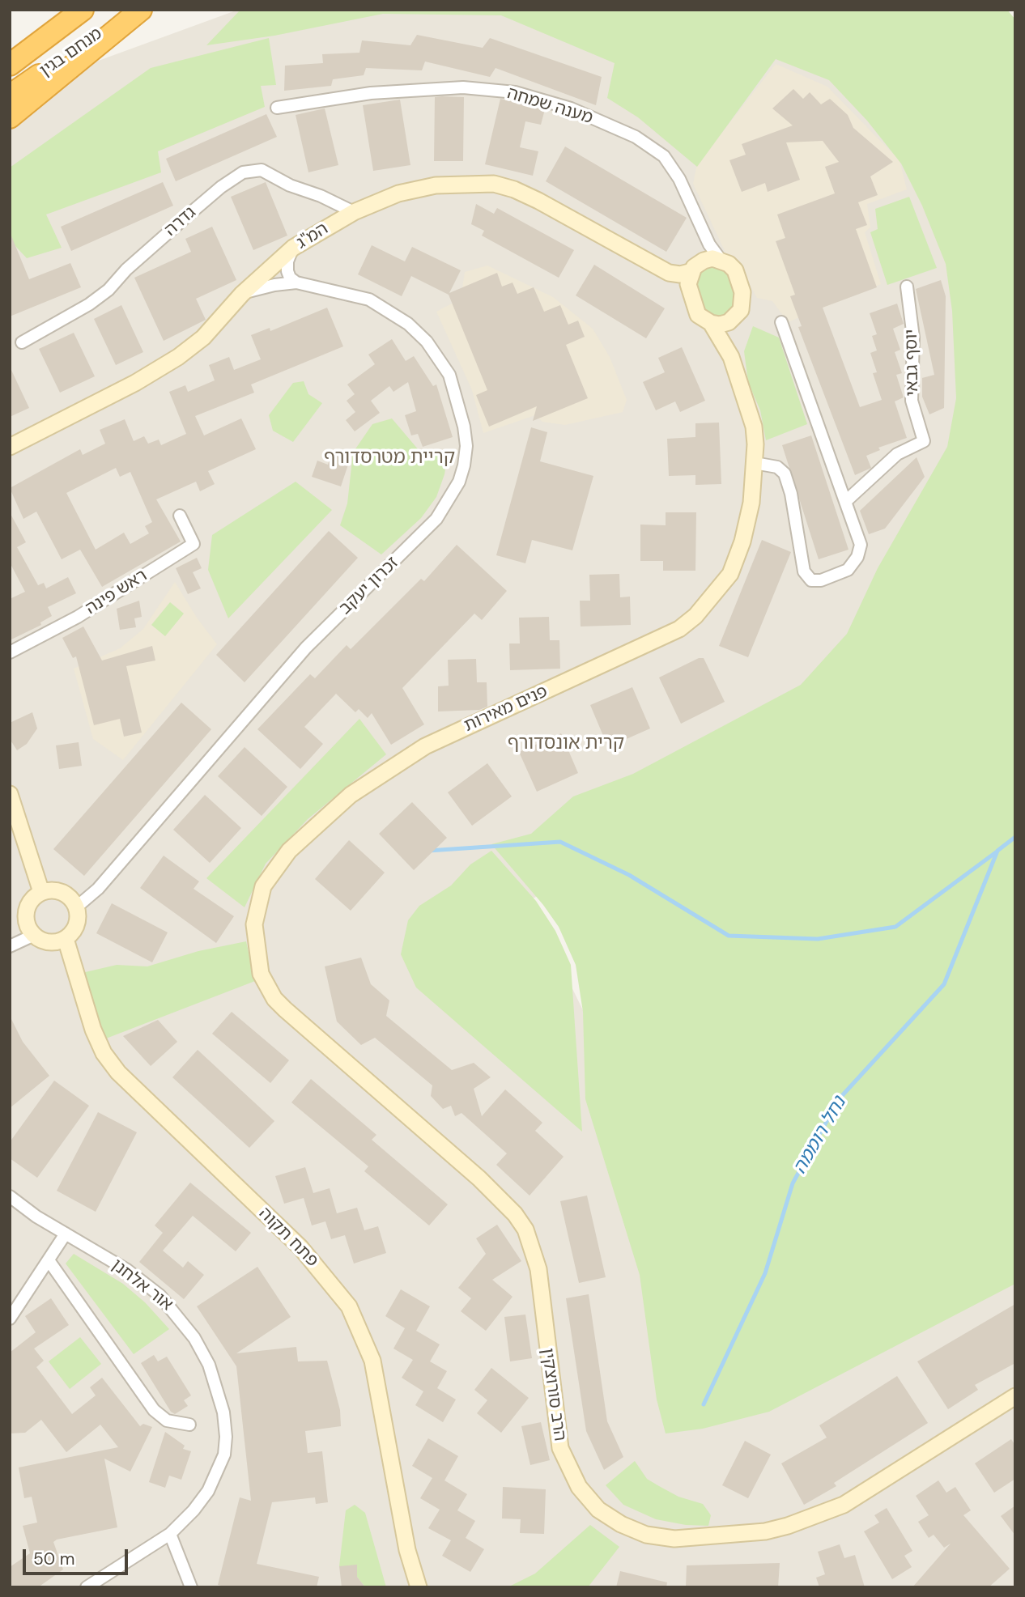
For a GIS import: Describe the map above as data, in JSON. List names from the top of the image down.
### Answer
{
  "streets": {
    "highway": ["מנחם בגין"],
    "street": [
      "מענה שמחה",
      "גדרה",
      "המ\"ג",
      "יוסף גבאי",
      "זכרון יעקב",
      "ראש פינה",
      "פנים מאירות",
      "פתח תקוה",
      "אור אלחנן",
      "הרב סורוצקין"
    ]
  },
  "crossings": [
    ["מענה שמחה", "המ\"ג"],
    ["מענה שמחה", "פנים מאירות"],
    ["גדרה", "המ\"ג"],
    ["המ\"ג", "זכרון יעקב"],
    ["המ\"ג", "פנים מאירות"],
    ["זכרון יעקב", "פתח תקוה"],
    ["פנים מאירות", "הרב סורוצקין"]
  ],
  "districts": ["קריית מטרסדורף", "קרית אונסדורף"],
  "water": ["נחל רוממה"],
  "scale_bar": "50 m"
}
